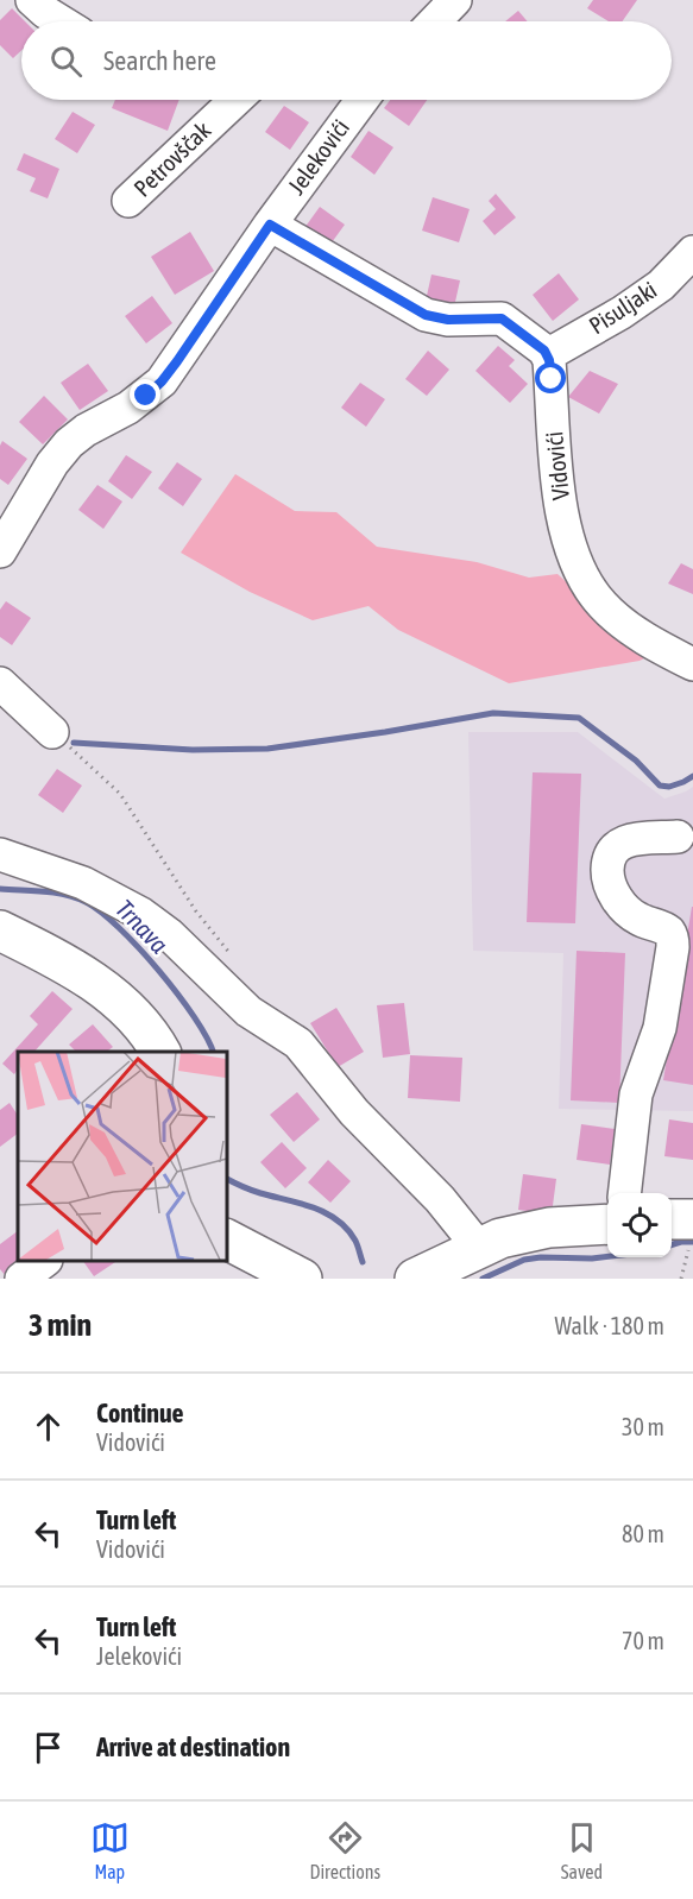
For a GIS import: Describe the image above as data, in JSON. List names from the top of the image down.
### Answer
{
  "streets": {
    "street": [
      "Jelekovići",
      "Petrovščak",
      "Pisuljaki",
      "Vidovići"
    ]
  },
  "crossings": [
    ["Pisuljaki", "Vidovići"]
  ],
  "water": ["Trnava"],
  "page": {
    "search": "Search here",
    "heading": ["3 min", "Walk · 180 m"],
    "list": [
      ["Continue", "Vidovići", "30 m"],
      ["Turn left", "Vidovići", "80 m"],
      ["Turn left", "Jelekovići", "70 m"],
      "Arrive at destination"
    ],
    "nav": ["Map", "Directions", "Saved"]
  }
}
